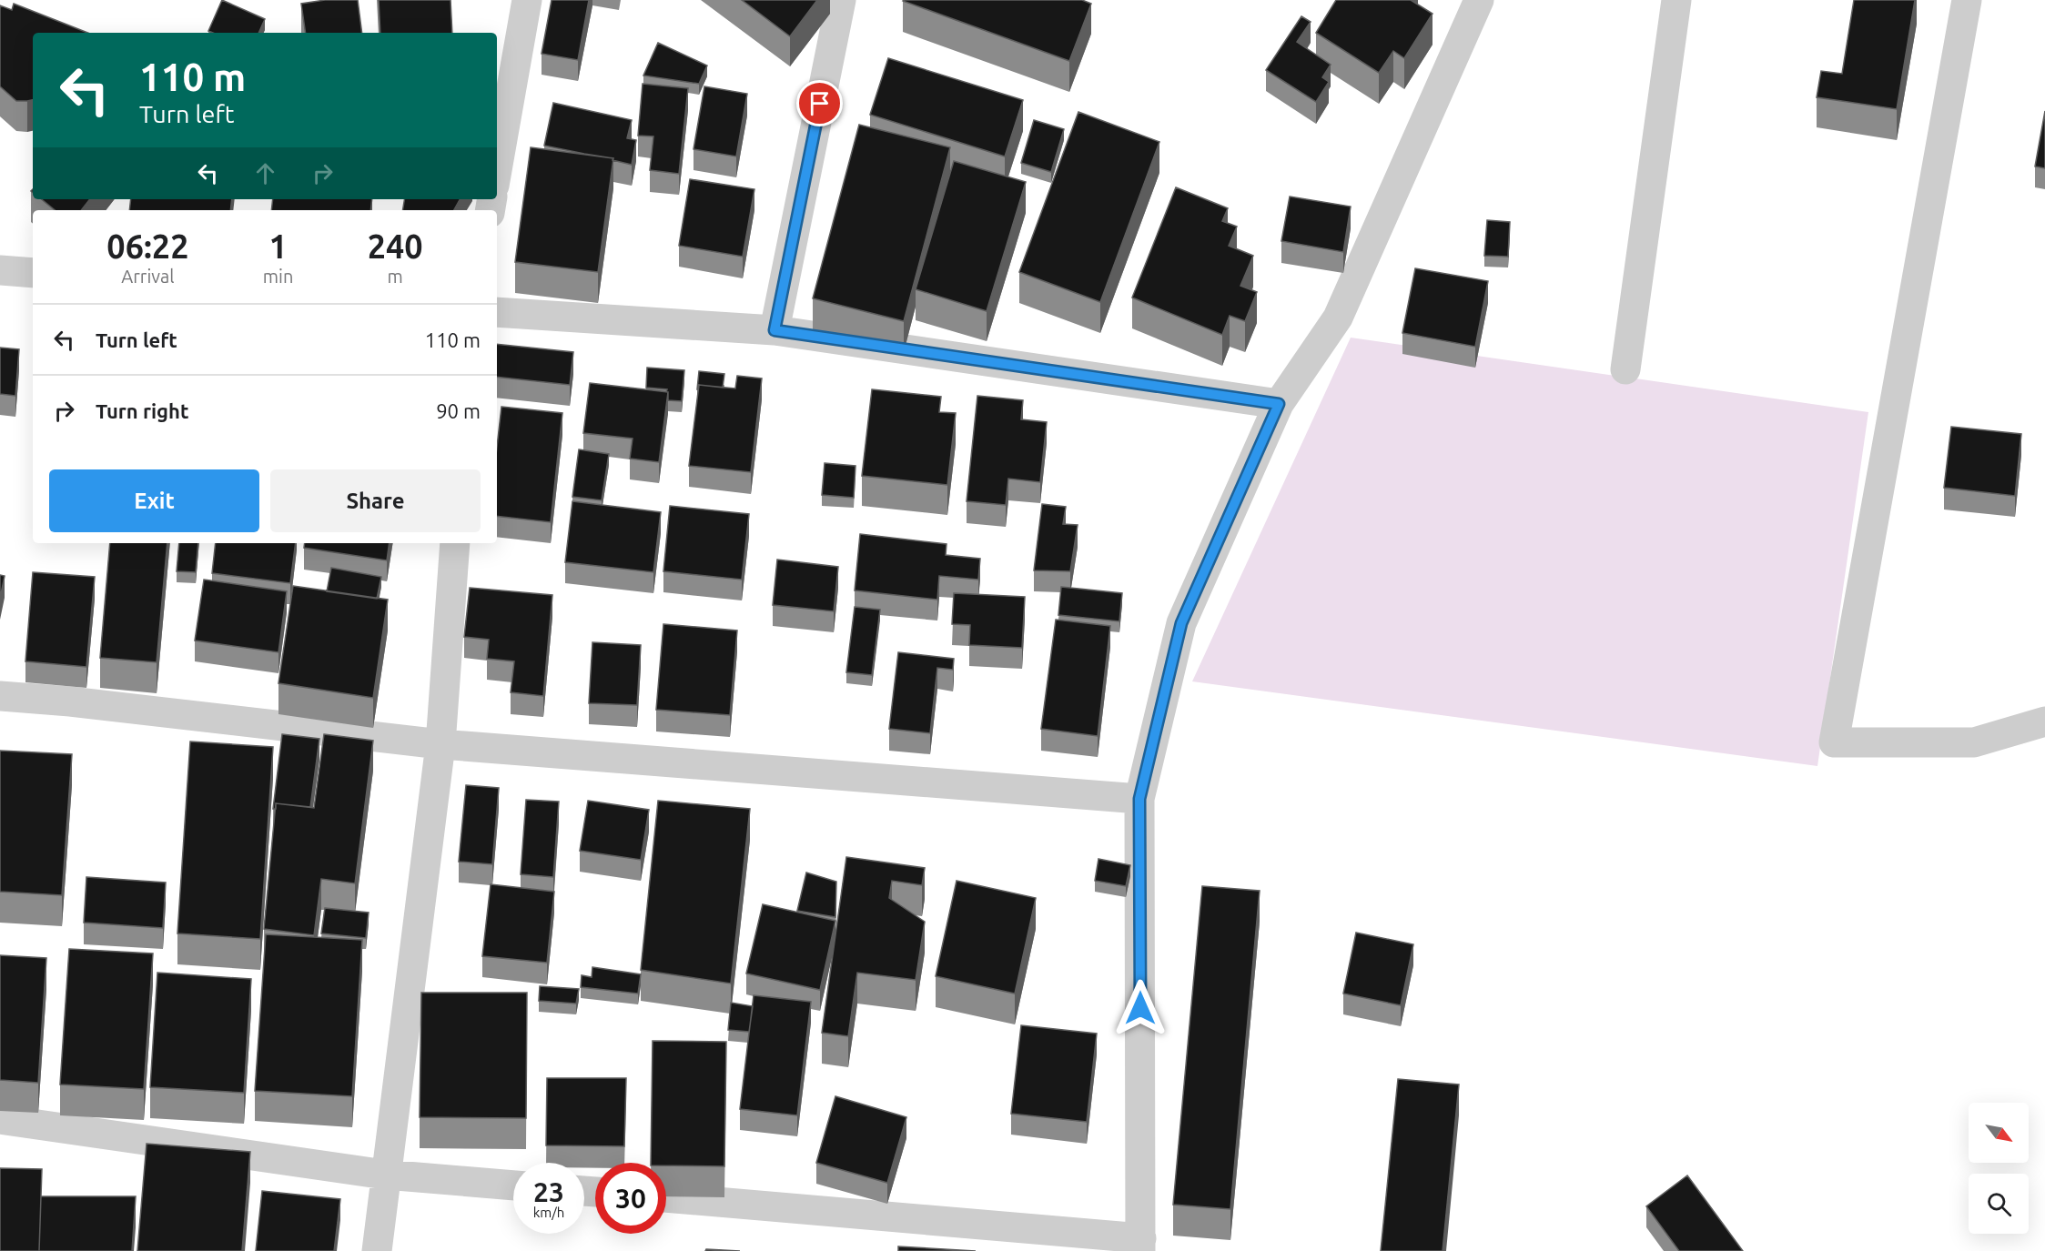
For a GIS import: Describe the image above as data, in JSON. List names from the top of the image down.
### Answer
{
  "north": "bottom right",
  "page": {
    "turn": ["110 m", "Turn left"],
    "eta": [
      "06:22",
      "Arrival",
      "1",
      "min",
      "240",
      "m"
    ],
    "list": [
      {
        "name": "Turn left",
        "value": "110 m"
      },
      {
        "name": "Turn right",
        "value": "90 m"
      }
    ],
    "buttons": ["Exit", "Share"],
    "speed": "23 km/h",
    "limit": "30"
  }
}
